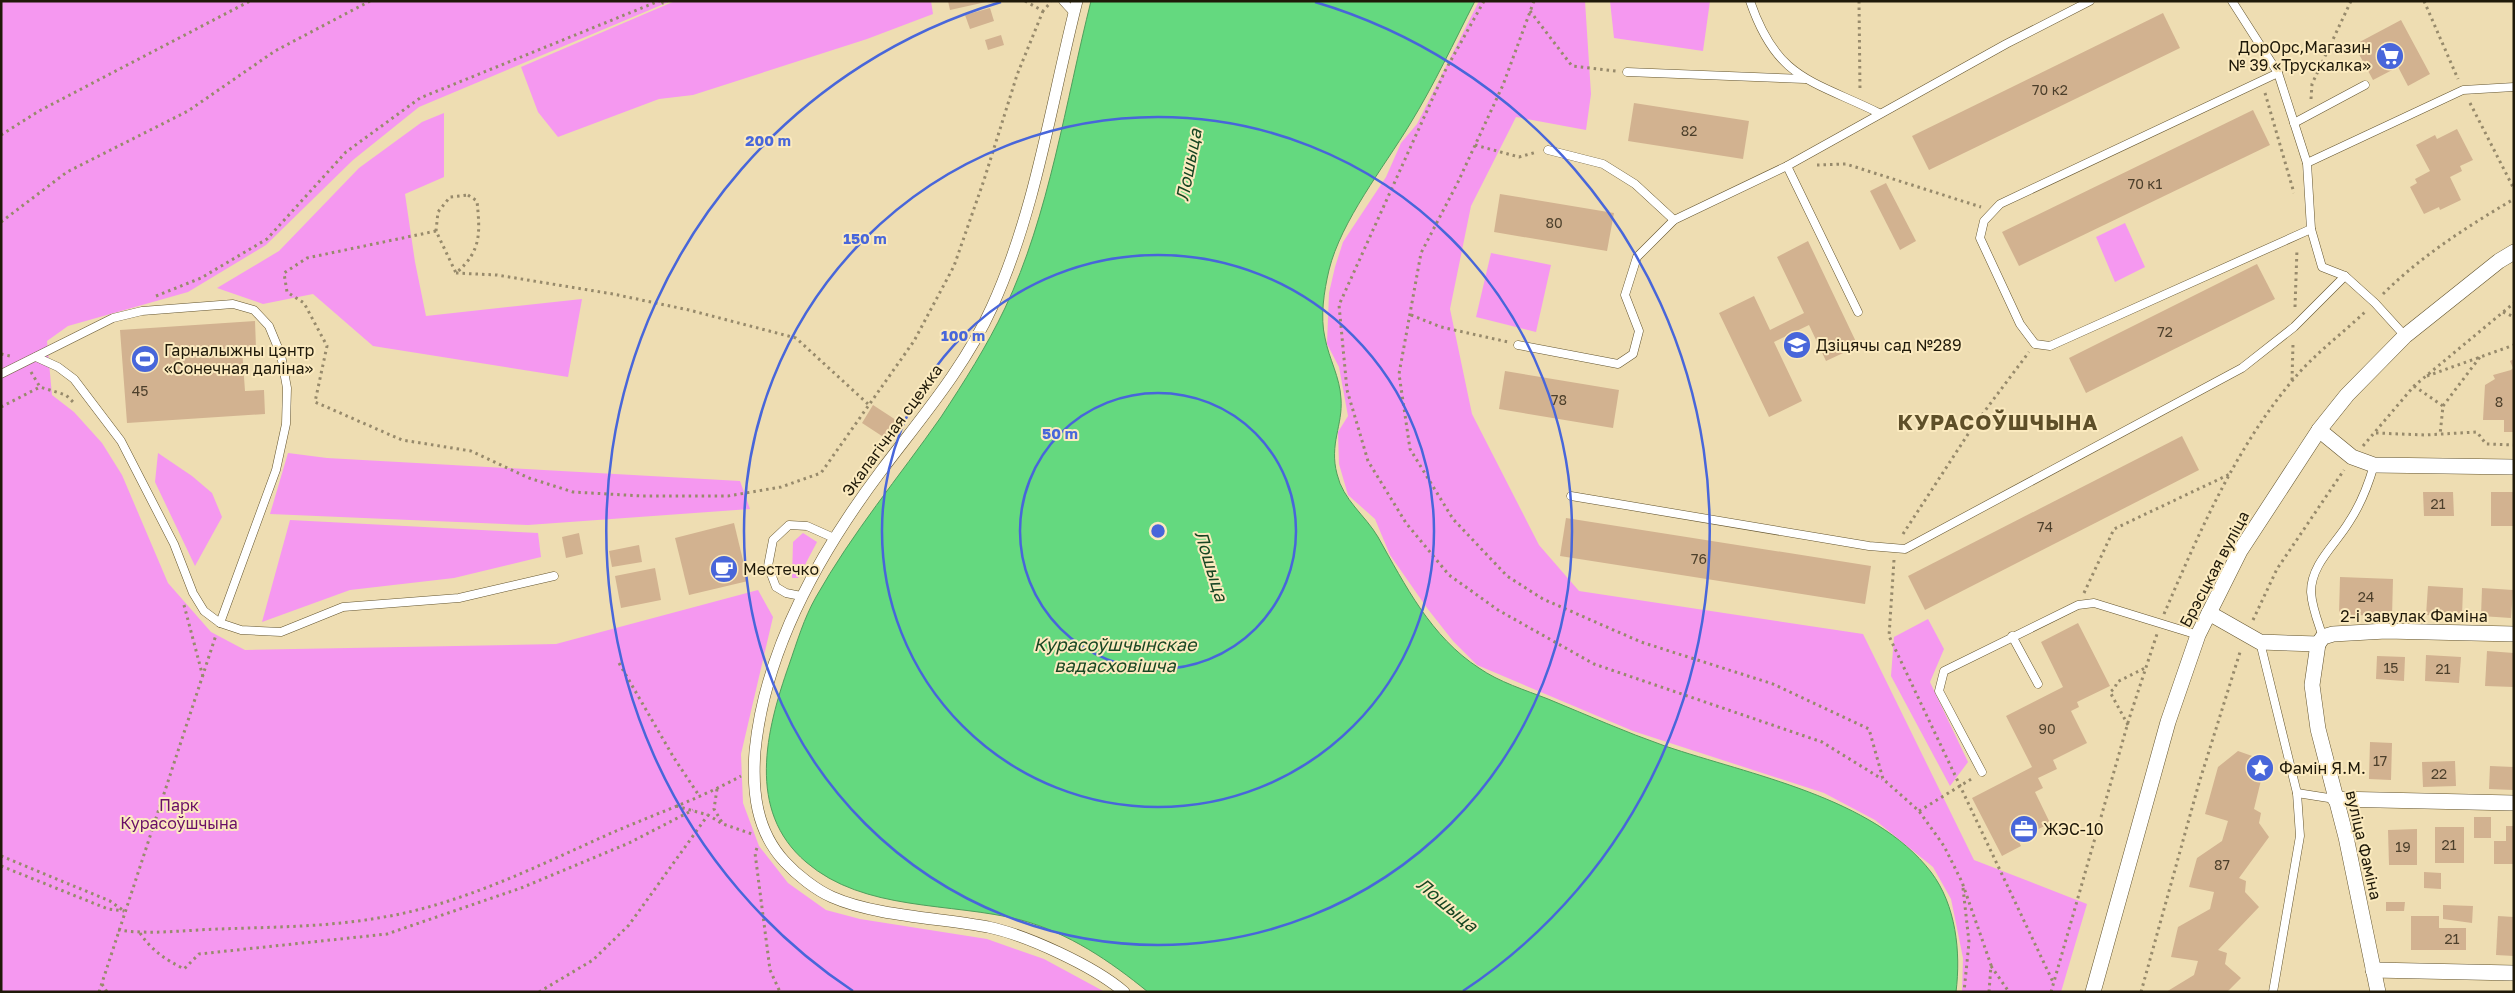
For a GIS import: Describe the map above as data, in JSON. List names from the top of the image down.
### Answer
{
  "streets": {
    "street": [
      "Экалагічная сцежка",
      "Брэсцкая вуліца",
      "2-і завулак Фаміна",
      "вуліца Фаміна"
    ]
  },
  "crossings": [
    ["2-і завулак Фаміна", "вуліца Фаміна"]
  ],
  "districts": ["КУРАСОЎШЧЫНА"],
  "water": ["Лошыца", "Курасоўшчынскае вадасховішча"],
  "parks": ["Парк Курасоўшчына"],
  "places": {
    "supermarket": ["ДорОрс,Магазин № 39 «Трускалка»"],
    "school or university": ["Дзіцячы сад №289"],
    "sports": ["Гарналыжны цэнтр «Сонечная даліна»"],
    "cafe": ["Местечко"],
    "place": ["Фамін Я.М."],
    "office": ["ЖЭС-10"]
  },
  "house_numbers": [
    "70 к2",
    "82",
    "70 к1",
    "80",
    "72",
    "45",
    "78",
    "8",
    "21",
    "74",
    "76",
    "24",
    "15",
    "21",
    "90",
    "17",
    "22",
    "21",
    "19",
    "87",
    "21"
  ],
  "rings": [
    "200 m",
    "150 m",
    "100 m",
    "50 m"
  ]
}
